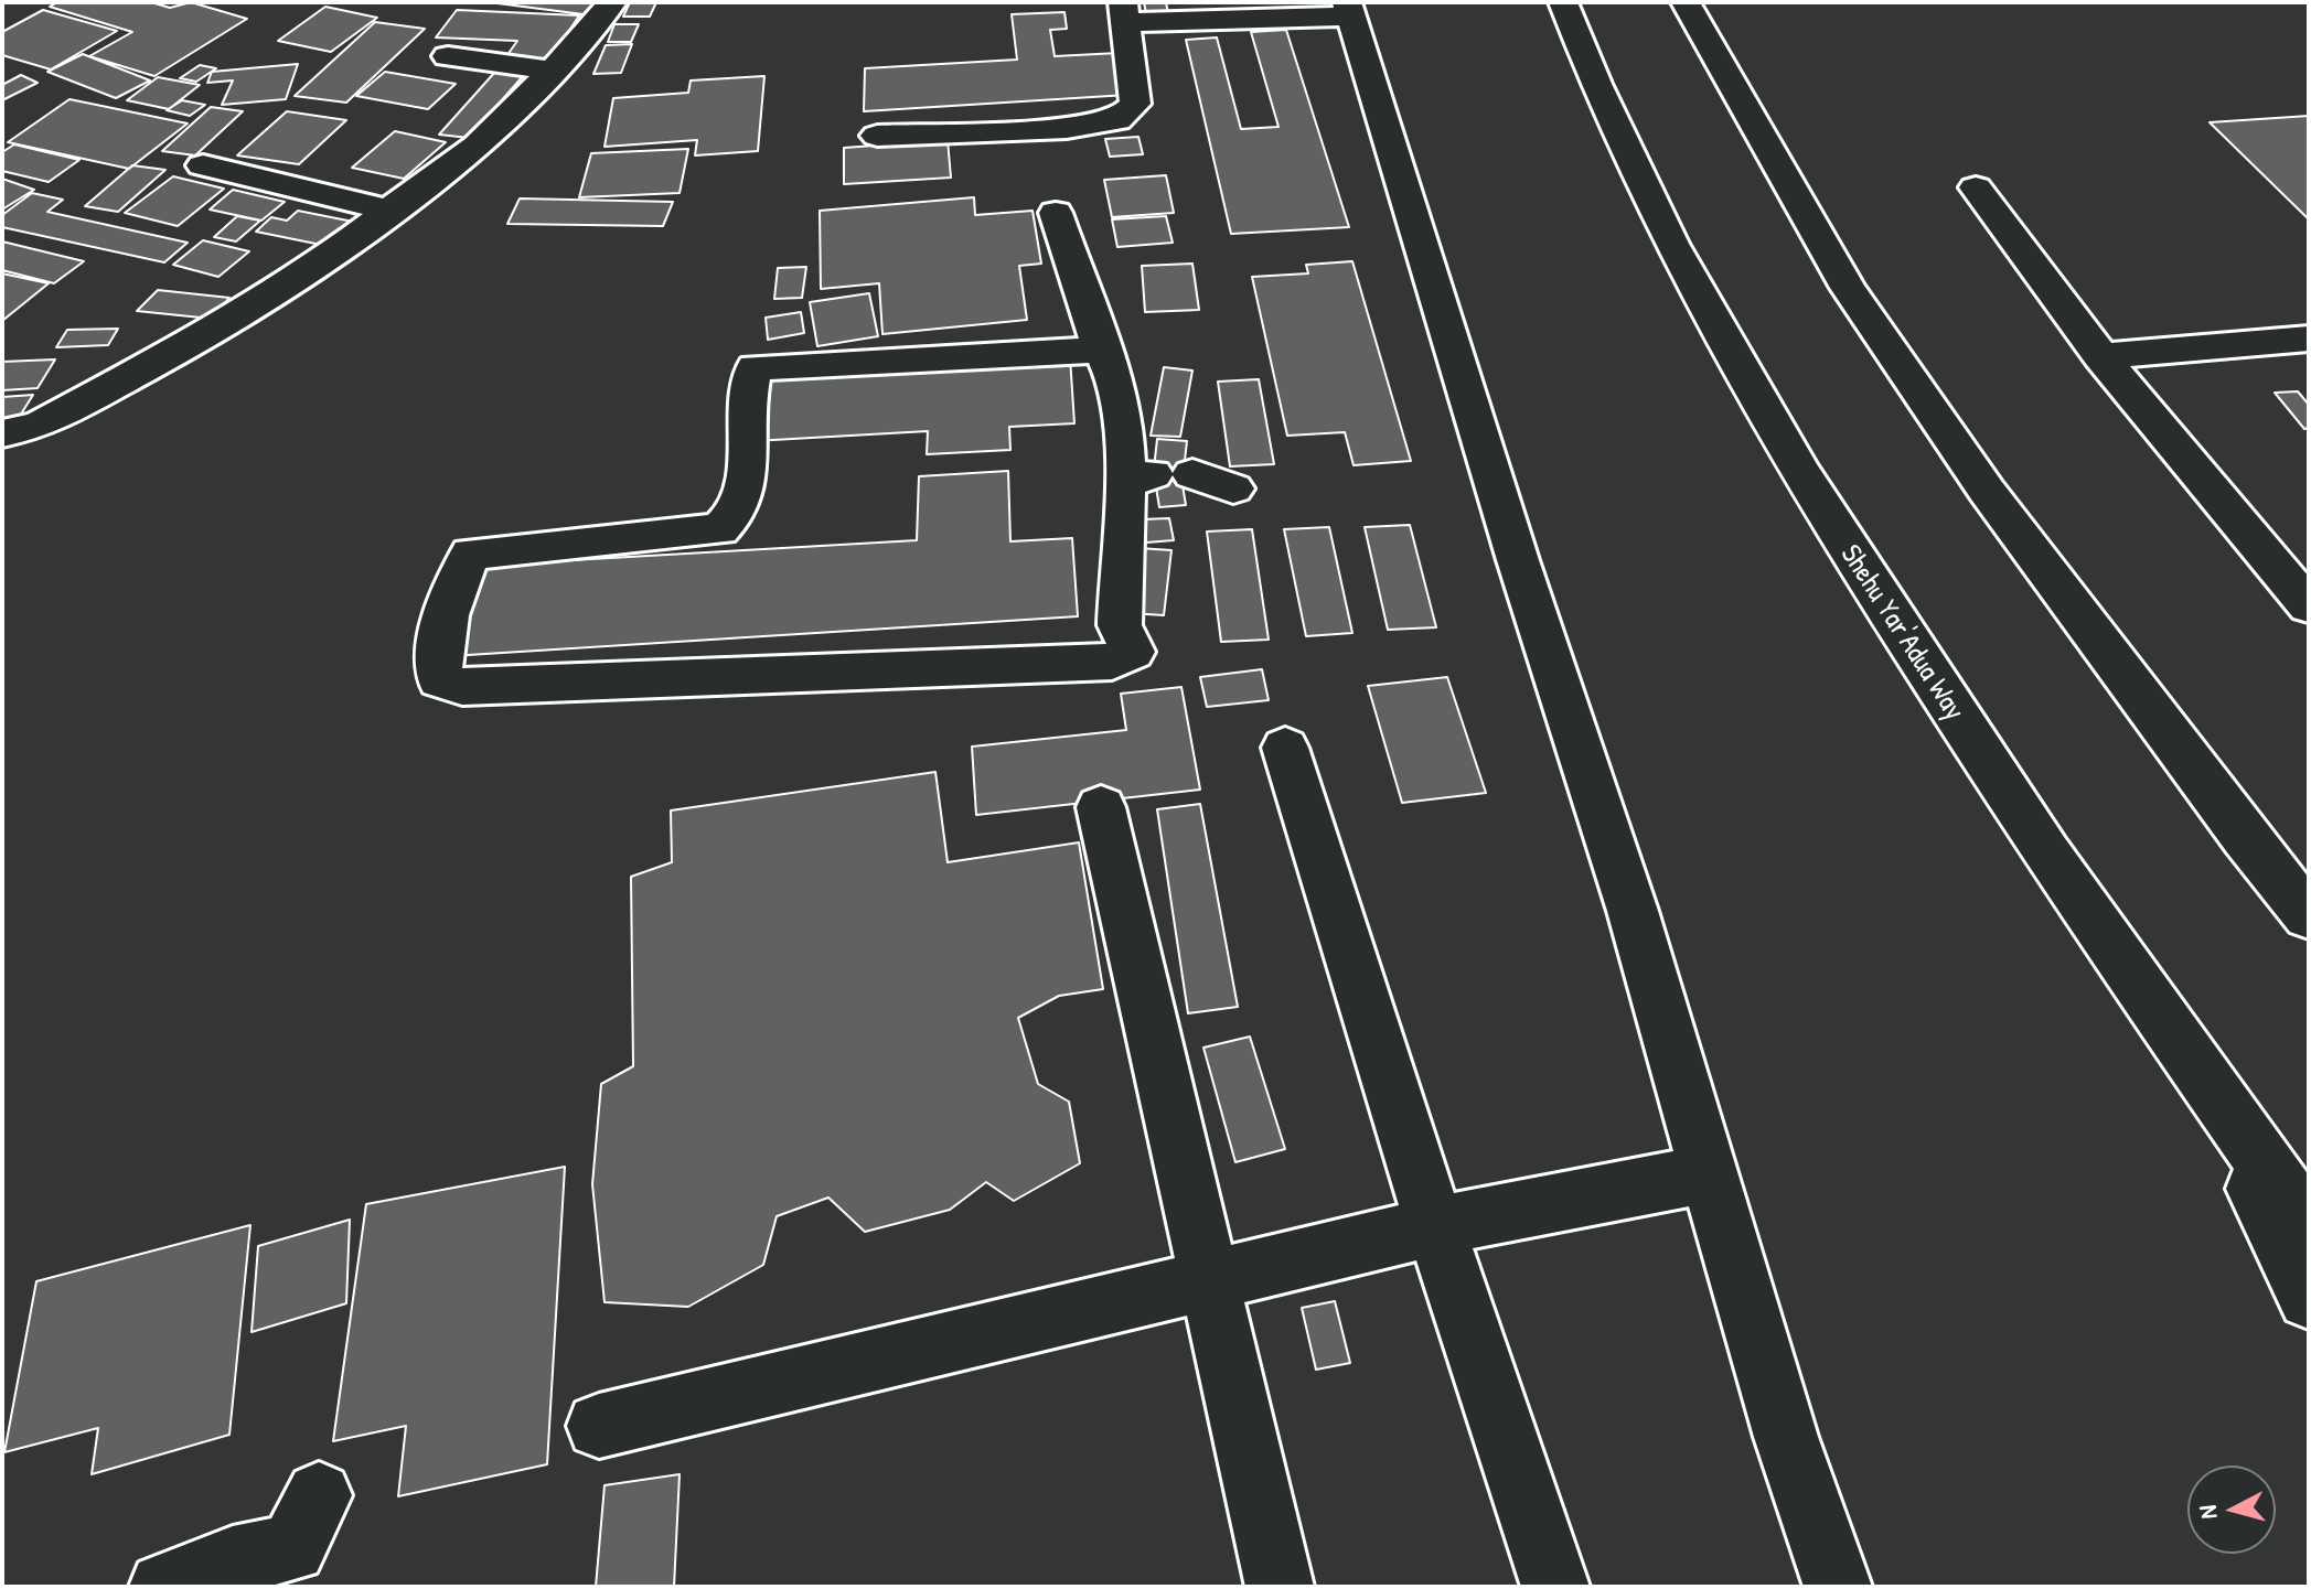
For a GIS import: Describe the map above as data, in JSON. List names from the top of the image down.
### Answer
{
  "streets": {
    "main road": ["Shehu Yar'Adua Way"]
  },
  "north": "left"
}
